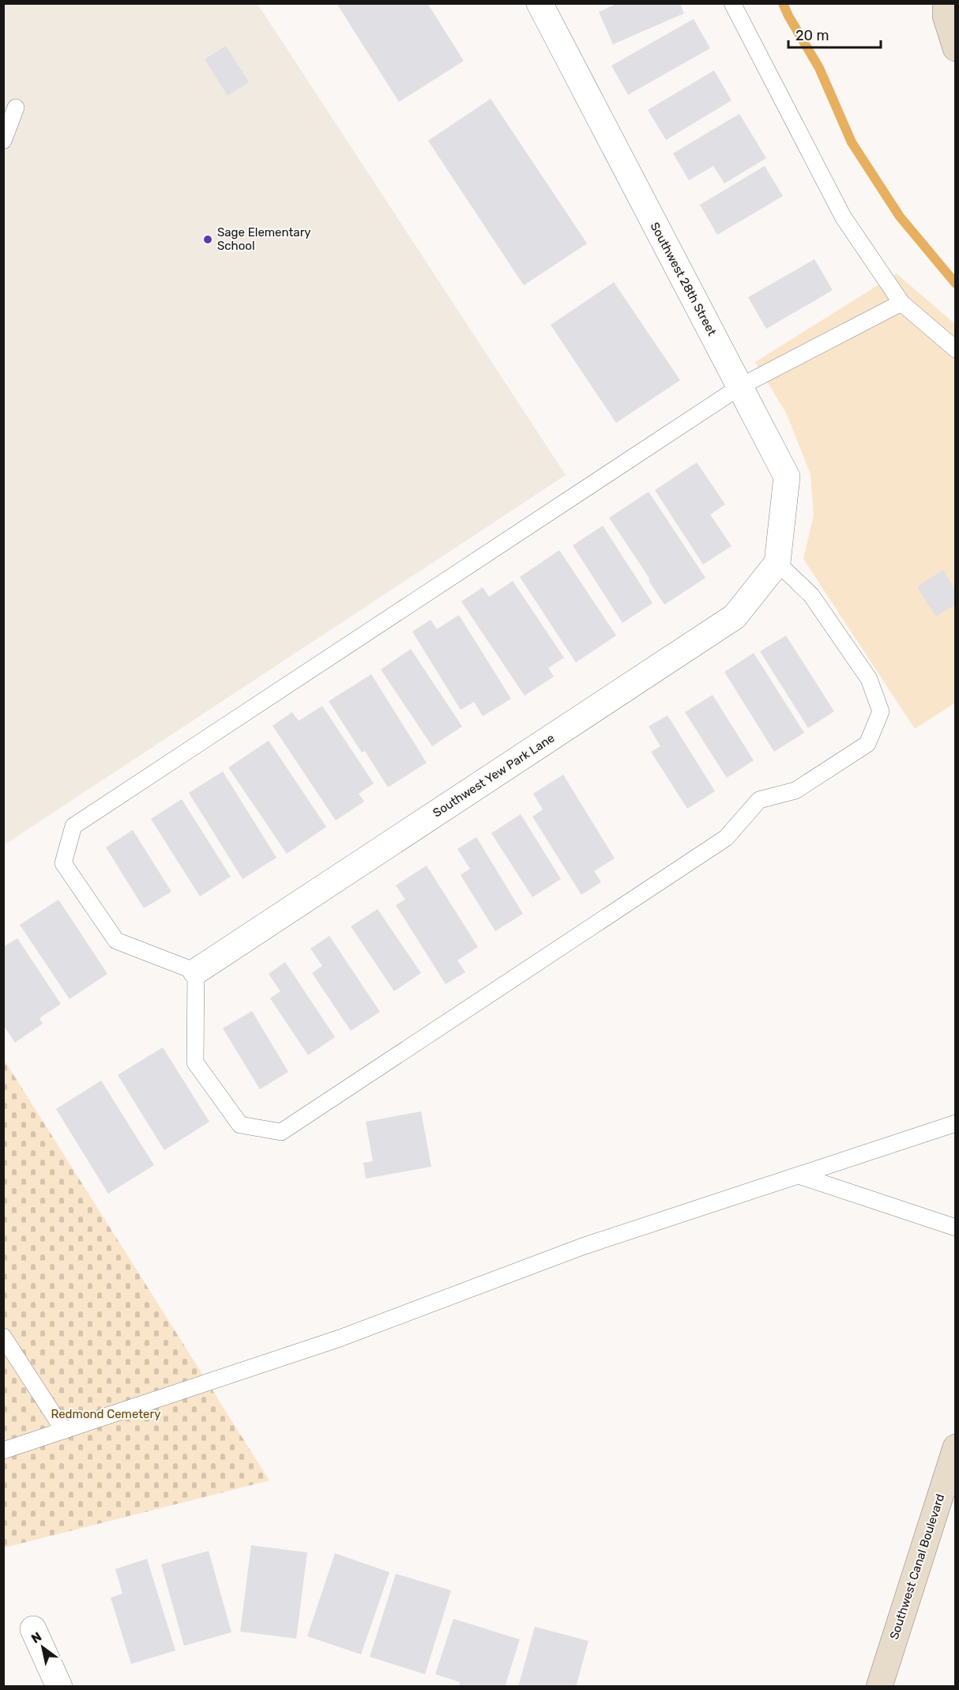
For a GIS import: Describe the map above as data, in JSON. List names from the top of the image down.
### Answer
{
  "streets": {
    "main road": ["Southwest Canal Boulevard"],
    "street": ["Southwest 28th Street", "Southwest Yew Park Lane"]
  },
  "crossings": [
    ["Southwest 28th Street", "Southwest Yew Park Lane"]
  ],
  "parks": ["Redmond Cemetery"],
  "places": ["Sage Elementary School"],
  "scale_bar": "20 m",
  "north": "top left"
}
